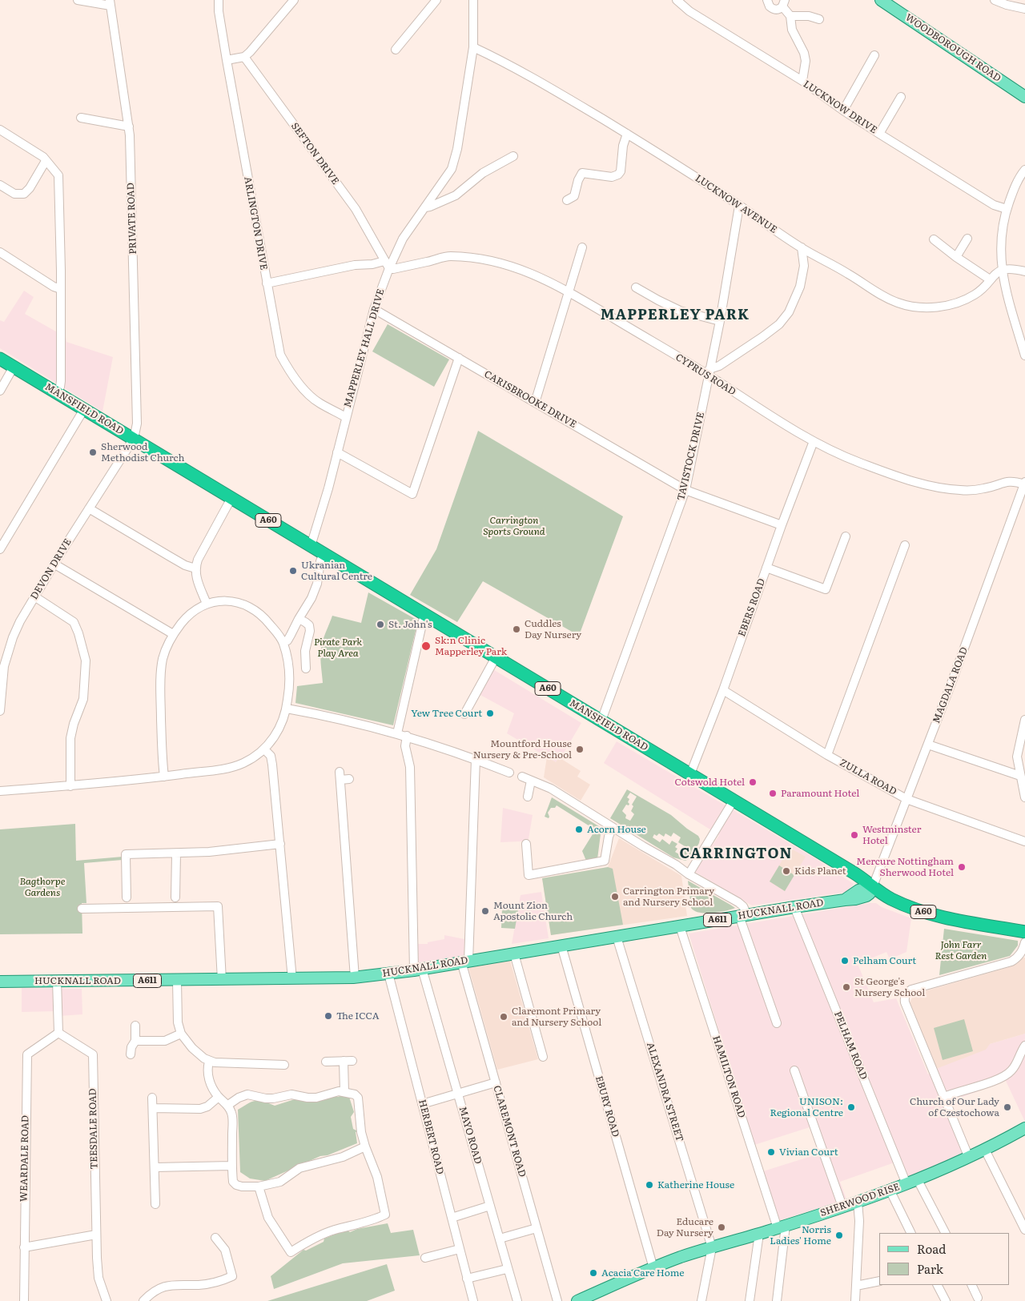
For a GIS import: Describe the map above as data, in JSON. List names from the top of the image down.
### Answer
{
  "streets": {
    "highway": ["MANSFIELD ROAD", "A60"],
    "main road": [
      "WOODBOROUGH ROAD",
      "HUCKNALL ROAD",
      "A611",
      "SHERWOOD RISE"
    ],
    "street": [
      "LUCKNOW DRIVE",
      "SEFTON DRIVE",
      "LUCKNOW AVENUE",
      "PRIVATE ROAD",
      "ARLINGTON DRIVE",
      "MAPPERLEY HALL DRIVE",
      "CYPRUS ROAD",
      "CARISBROOKE DRIVE",
      "TAVISTOCK DRIVE",
      "DEVON DRIVE",
      "EBERS ROAD",
      "MAGDALA ROAD",
      "ZULLA ROAD",
      "PELHAM ROAD",
      "HAMILTON ROAD",
      "ALEXANDRA STREET",
      "EBURY ROAD",
      "TEESDALE ROAD",
      "CLAREMONT ROAD",
      "MAYO ROAD",
      "HERBERT ROAD",
      "WEARDALE ROAD"
    ]
  },
  "crossings": [
    ["SEFTON DRIVE", "MAPPERLEY HALL DRIVE"],
    ["SEFTON DRIVE", "CYPRUS ROAD"],
    ["LUCKNOW AVENUE", "MAPPERLEY HALL DRIVE"],
    ["LUCKNOW AVENUE", "TAVISTOCK DRIVE"],
    ["PRIVATE ROAD", "MANSFIELD ROAD"],
    ["PRIVATE ROAD", "DEVON DRIVE"],
    ["ARLINGTON DRIVE", "MAPPERLEY HALL DRIVE"],
    ["ARLINGTON DRIVE", "CYPRUS ROAD"],
    ["MAPPERLEY HALL DRIVE", "CYPRUS ROAD"],
    ["MAPPERLEY HALL DRIVE", "CARISBROOKE DRIVE"],
    ["MAPPERLEY HALL DRIVE", "MANSFIELD ROAD"],
    ["CYPRUS ROAD", "TAVISTOCK DRIVE"],
    ["CYPRUS ROAD", "EBERS ROAD"],
    ["CYPRUS ROAD", "MAGDALA ROAD"],
    ["CARISBROOKE DRIVE", "TAVISTOCK DRIVE"],
    ["CARISBROOKE DRIVE", "EBERS ROAD"],
    ["MANSFIELD ROAD", "TAVISTOCK DRIVE"],
    ["MANSFIELD ROAD", "DEVON DRIVE"],
    ["MANSFIELD ROAD", "EBERS ROAD"],
    ["MANSFIELD ROAD", "MAGDALA ROAD"],
    ["MANSFIELD ROAD", "HUCKNALL ROAD"],
    ["EBERS ROAD", "ZULLA ROAD"],
    ["MAGDALA ROAD", "ZULLA ROAD"],
    ["MAGDALA ROAD", "HUCKNALL ROAD"],
    ["HUCKNALL ROAD", "PELHAM ROAD"],
    ["HUCKNALL ROAD", "HAMILTON ROAD"],
    ["HUCKNALL ROAD", "ALEXANDRA STREET"],
    ["HUCKNALL ROAD", "EBURY ROAD"],
    ["HUCKNALL ROAD", "CLAREMONT ROAD"],
    ["HUCKNALL ROAD", "MAYO ROAD"],
    ["HUCKNALL ROAD", "HERBERT ROAD"],
    ["PELHAM ROAD", "SHERWOOD RISE"],
    ["HAMILTON ROAD", "SHERWOOD RISE"],
    ["ALEXANDRA STREET", "SHERWOOD RISE"],
    ["EBURY ROAD", "SHERWOOD RISE"],
    ["TEESDALE ROAD", "WEARDALE ROAD"]
  ],
  "districts": ["MAPPERLEY PARK", "CARRINGTON"],
  "parks": [
    "Carrington Sports Ground",
    "Pirate Park Play Area",
    "Bagthorpe Gardens",
    "John Farr Rest Garden"
  ],
  "places": [
    "Sherwood Methodist Church",
    "Ukranian Cultural Centre",
    "St. John's",
    "Cuddles Day Nursery",
    "Sk:n Clinic Mapperley Park",
    "Yew Tree Court",
    "Mountford House Nursery & Pre-School",
    "Cotswold Hotel",
    "Paramount Hotel",
    "Acorn House",
    "Westminster Hotel",
    "Mercure Nottingham Sherwood Hotel",
    "Kids Planet",
    "Carrington Primary and Nursery School",
    "Mount Zion Apostolic Church",
    "Pelham Court",
    "St George's Nursery School",
    "The ICCA",
    "Claremont Primary and Nursery School",
    "UNISON: Regional Centre",
    "Church of Our Lady of Czestochowa",
    "Vivian Court",
    "Katherine House",
    "Educare Day Nursery",
    "Norris Ladies' Home",
    "Acacia Care Home"
  ],
  "legend": ["Road", "Park"]
}
